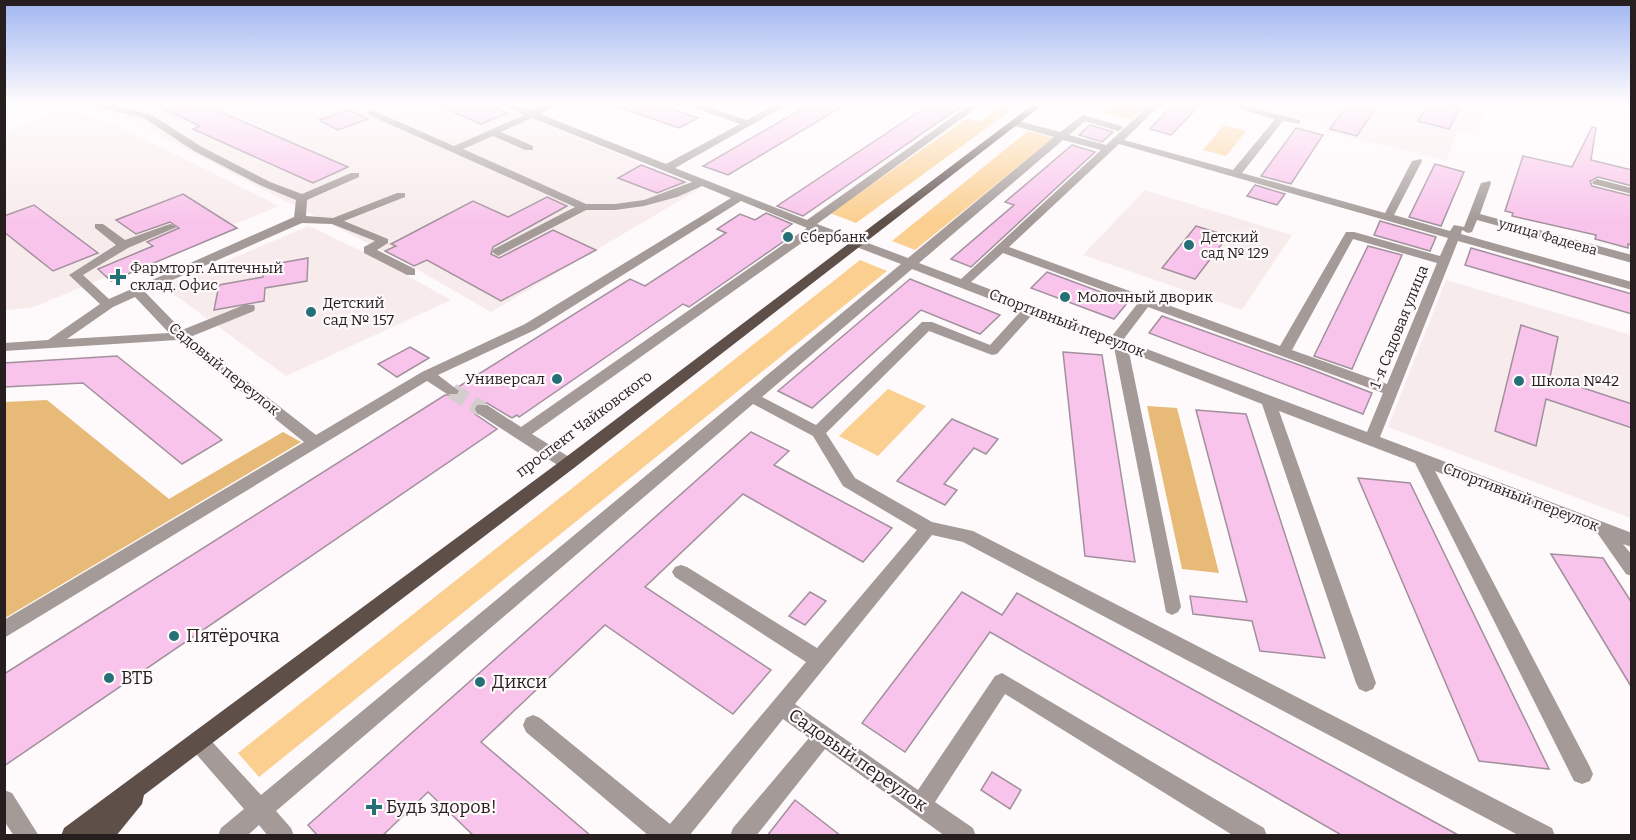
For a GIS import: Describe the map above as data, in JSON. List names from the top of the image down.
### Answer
{
  "streets": {
    "main road": ["проспект Чайковского"],
    "street": [
      "улица Фадеева",
      "Спортивный переулок",
      "1-я Садовая улица",
      "Садовый переулок"
    ]
  },
  "crossings": [
    ["улица Фадеева", "1-я Садовая улица"],
    ["Спортивный переулок", "1-я Садовая улица"],
    ["Спортивный переулок", "проспект Чайковского"]
  ],
  "places": {
    "other": [
      "Сбербанк",
      "Детский сад № 129",
      "Молочный дворик",
      "Детский сад № 157",
      "Универсал",
      "Школа №42",
      "Пятёрочка",
      "ВТБ",
      "Дикси"
    ],
    "health": ["Фармторг. Аптечный склад. Офис", "Будь здоров!"]
  }
}
